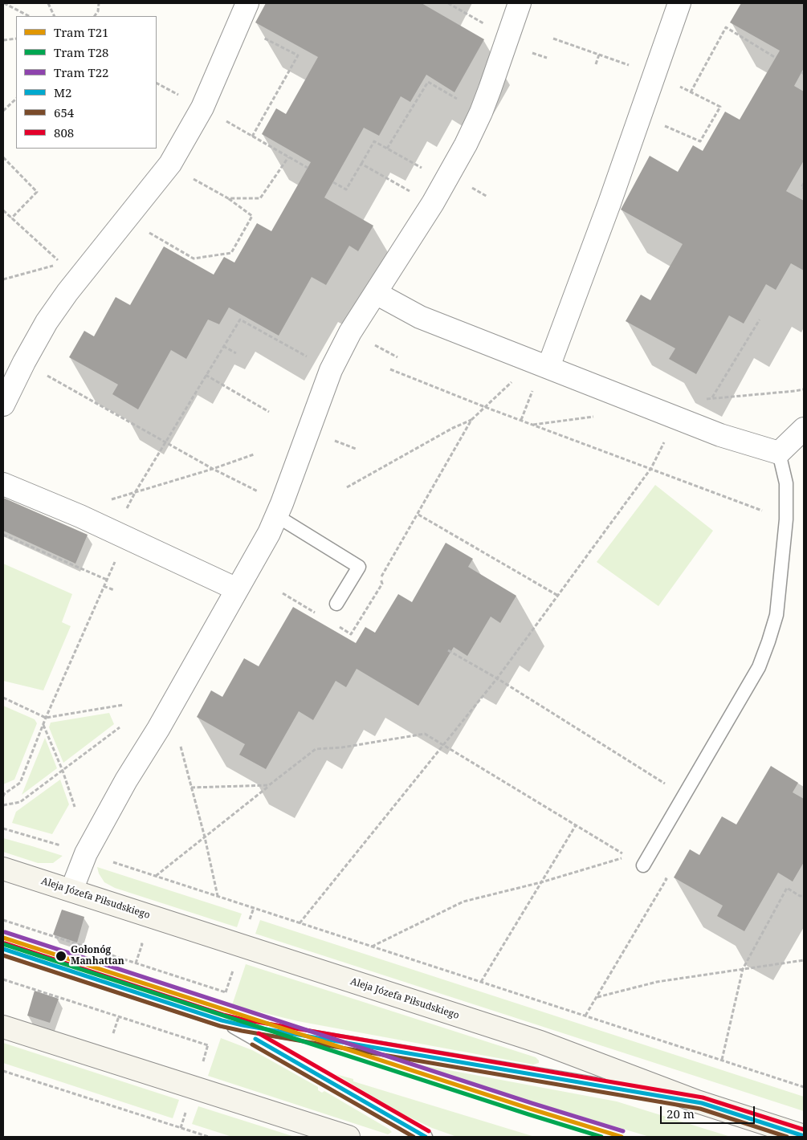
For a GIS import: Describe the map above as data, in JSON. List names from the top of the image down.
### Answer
{
  "streets": {
    "street": ["Aleja Józefa Piłsudskiego"]
  },
  "places": ["Gołonóg Manhattan"],
  "lines": [
    "tram line T22",
    "tram line T21",
    "transit line 808",
    "tram line T28",
    "transit line M2",
    "transit line 654"
  ],
  "legend": [
    "Tram T21",
    "Tram T28",
    "Tram T22",
    "M2",
    "654",
    "808"
  ],
  "scale_bar": "20 m"
}
